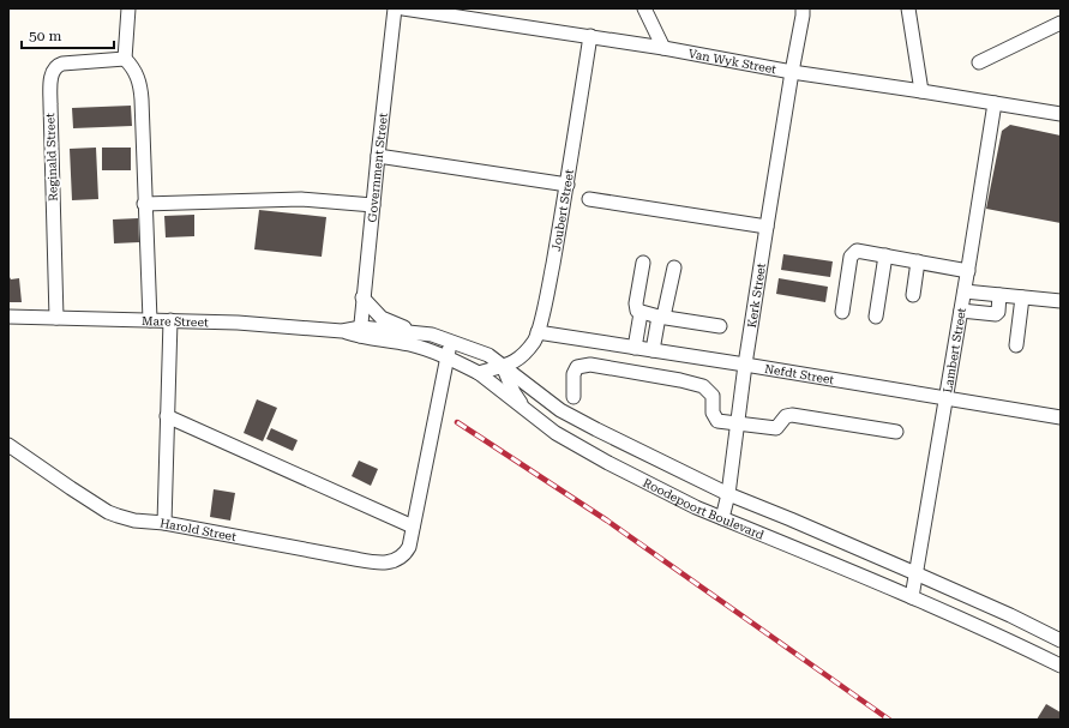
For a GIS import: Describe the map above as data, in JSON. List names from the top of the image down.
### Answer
{
  "streets": {
    "street": [
      "Van Wyk Street",
      "Reginald Street",
      "Government Street",
      "Joubert Street",
      "Kerk Street",
      "Mare Street",
      "Lambert Street",
      "Nefdt Street",
      "Roodepoort Boulevard",
      "Harold Street"
    ]
  },
  "crossings": [
    ["Van Wyk Street", "Joubert Street"],
    ["Van Wyk Street", "Kerk Street"],
    ["Van Wyk Street", "Lambert Street"],
    ["Reginald Street", "Mare Street"],
    ["Government Street", "Mare Street"],
    ["Government Street", "Roodepoort Boulevard"],
    ["Joubert Street", "Nefdt Street"],
    ["Joubert Street", "Roodepoort Boulevard"],
    ["Kerk Street", "Nefdt Street"],
    ["Kerk Street", "Roodepoort Boulevard"],
    ["Mare Street", "Roodepoort Boulevard"],
    ["Lambert Street", "Nefdt Street"],
    ["Lambert Street", "Roodepoort Boulevard"]
  ],
  "scale_bar": "50 m"
}
